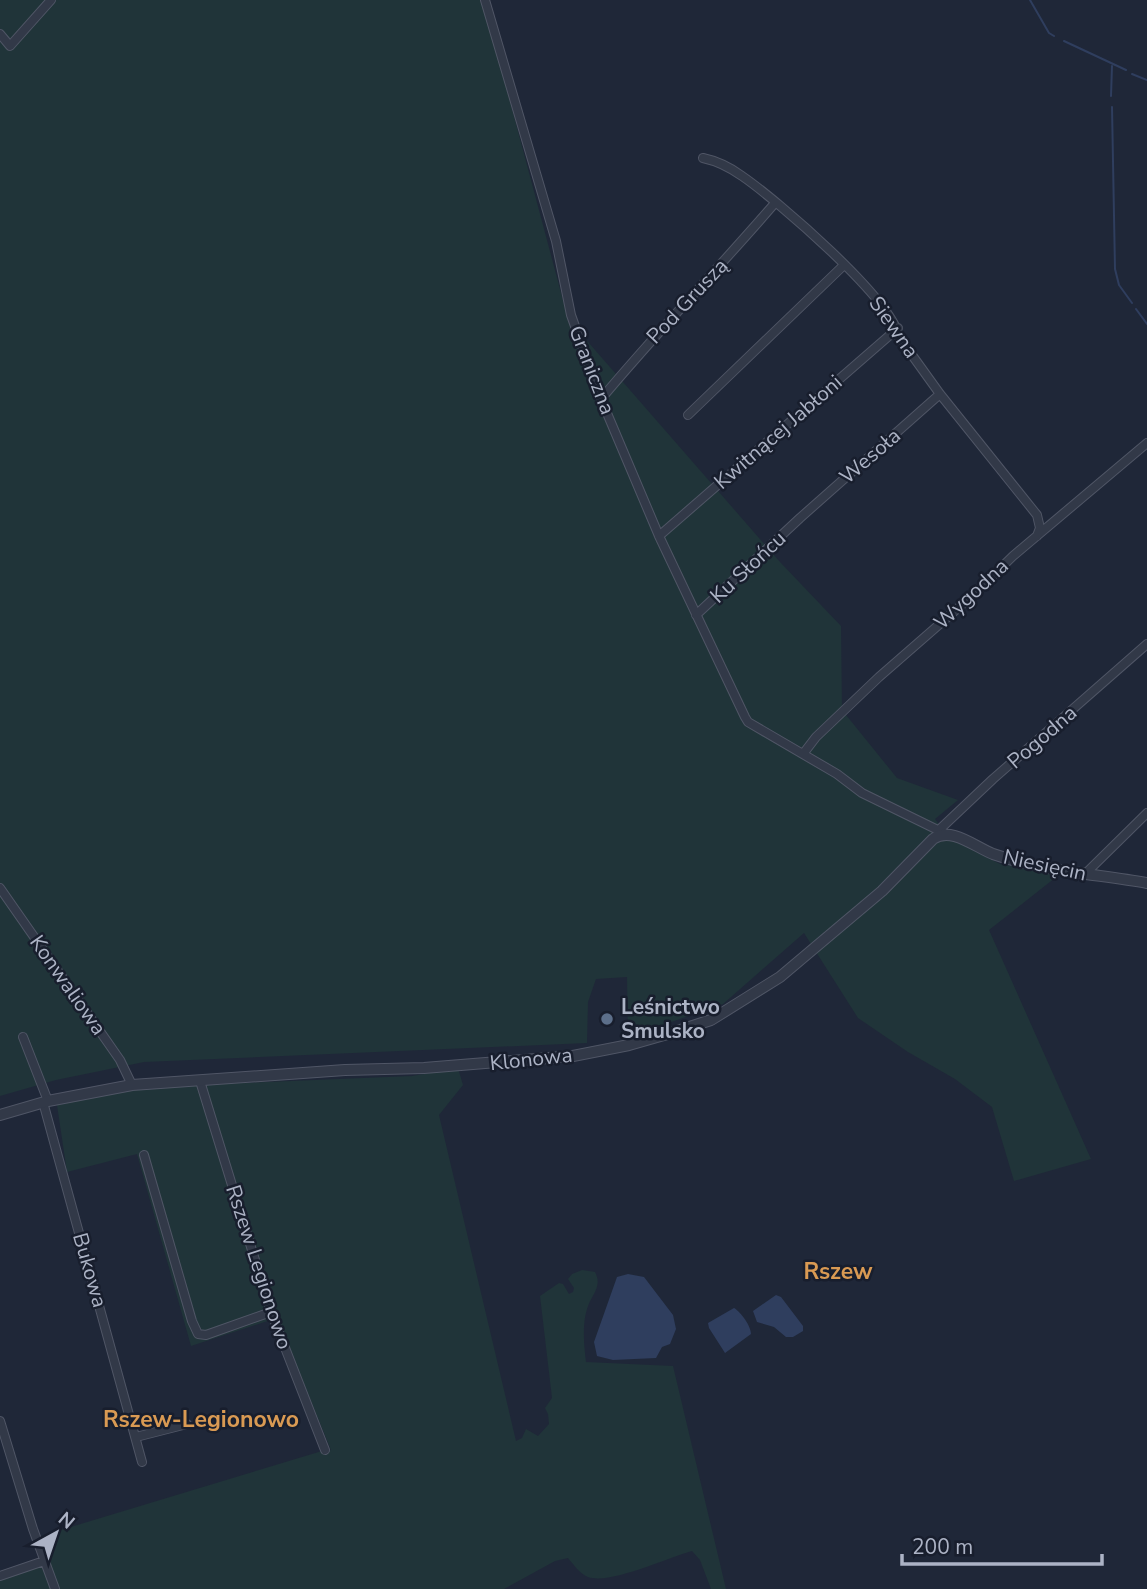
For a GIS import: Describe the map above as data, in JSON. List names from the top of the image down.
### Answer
{
  "streets": {
    "street": [
      "Pod Gruszą",
      "Siewna",
      "Graniczna",
      "Kwitnącej Jabłoni",
      "Wesoła",
      "Ku Słońcu",
      "Wygodna",
      "Pogodna",
      "Niesięcin",
      "Konwaliowa",
      "Klonowa",
      "Rszew Legionowo",
      "Bukowa"
    ]
  },
  "crossings": [
    ["Pod Gruszą", "Siewna"],
    ["Pod Gruszą", "Graniczna"],
    ["Siewna", "Kwitnącej Jabłoni"],
    ["Siewna", "Wesoła"],
    ["Siewna", "Wygodna"],
    ["Graniczna", "Kwitnącej Jabłoni"],
    ["Graniczna", "Ku Słońcu"],
    ["Graniczna", "Wygodna"],
    ["Wesoła", "Ku Słońcu"],
    ["Pogodna", "Niesięcin"],
    ["Pogodna", "Klonowa"],
    ["Niesięcin", "Klonowa"],
    ["Konwaliowa", "Klonowa"],
    ["Klonowa", "Rszew Legionowo"],
    ["Klonowa", "Bukowa"]
  ],
  "districts": ["Rszew", "Rszew-Legionowo"],
  "places": ["Leśnictwo Smulsko"],
  "scale_bar": "200 m",
  "north": "top right"
}
